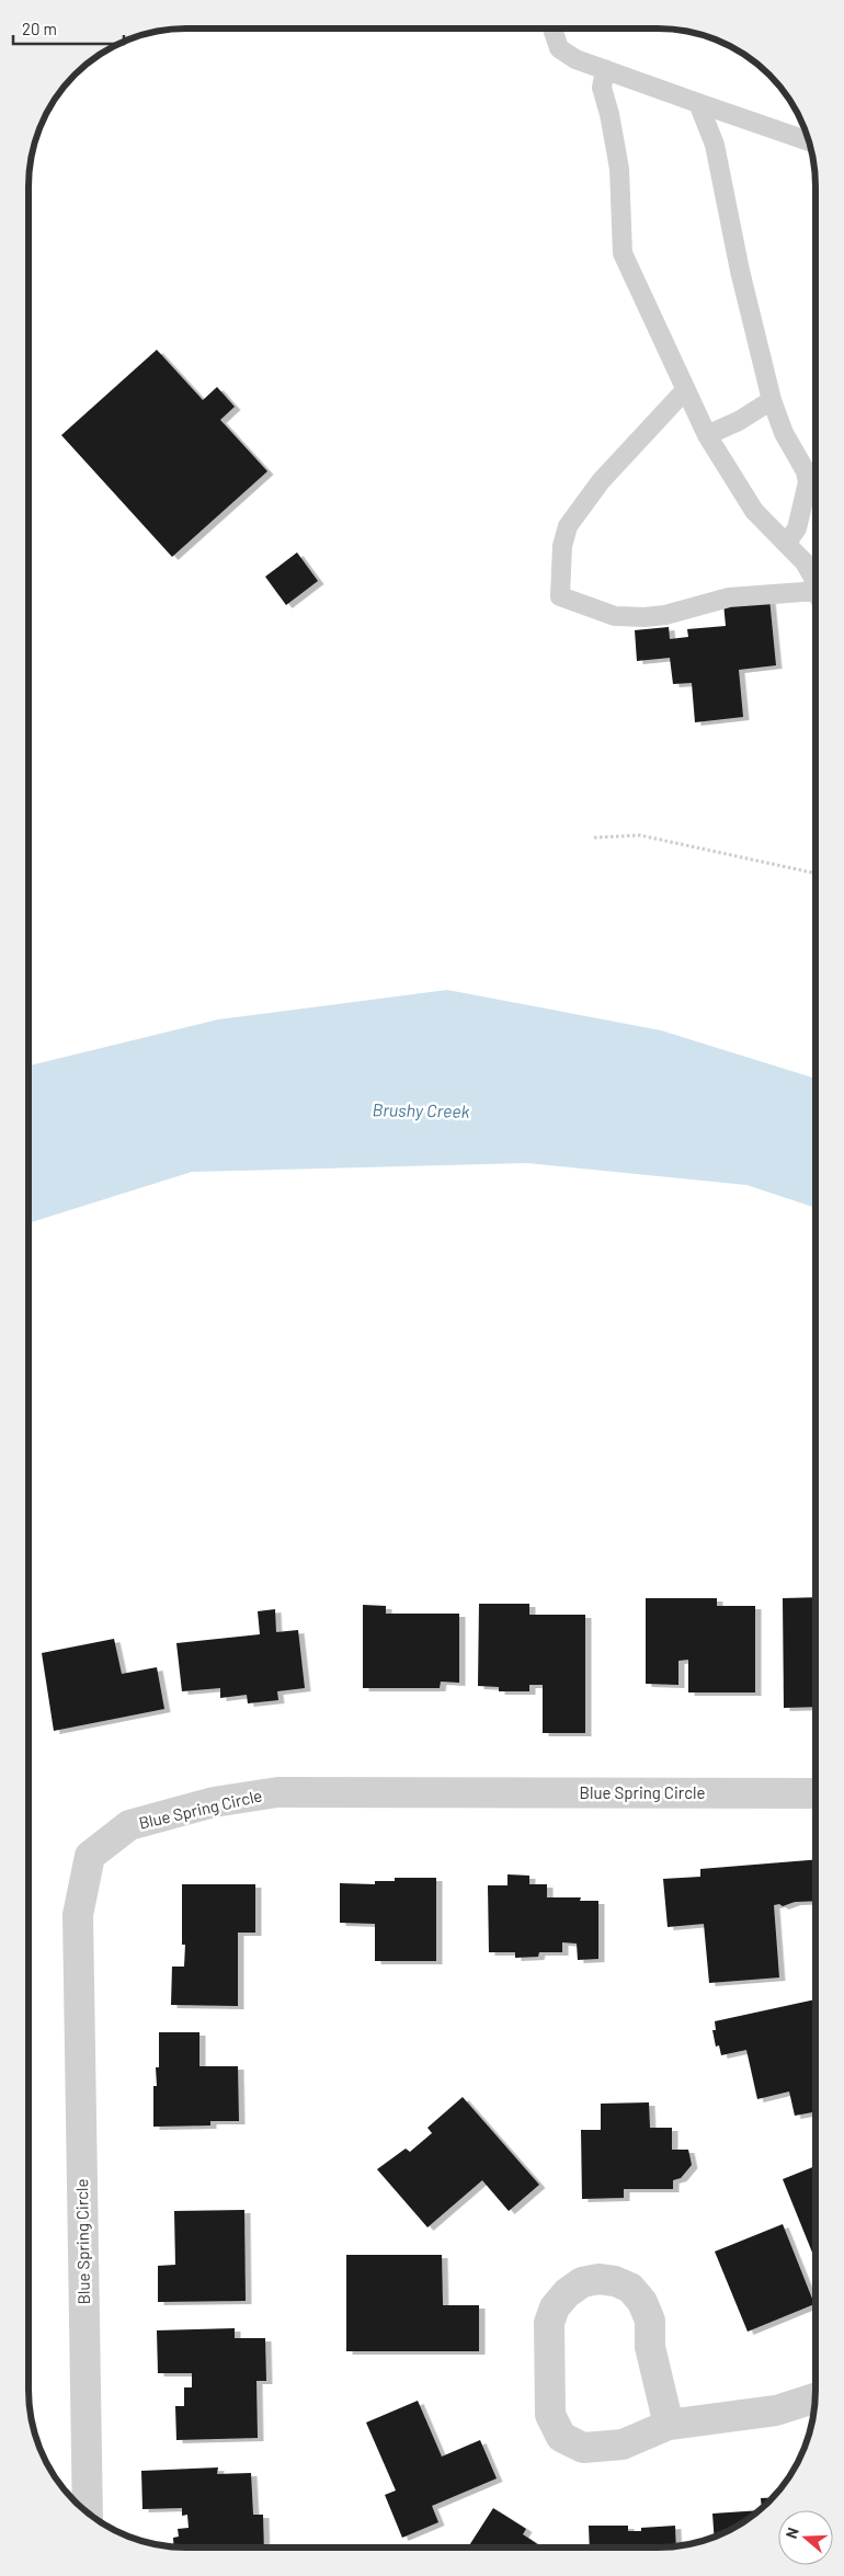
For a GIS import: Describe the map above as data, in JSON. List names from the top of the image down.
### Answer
{
  "streets": {
    "street": ["Blue Spring Circle"]
  },
  "water": ["Brushy Creek"],
  "scale_bar": "20 m",
  "north": "left"
}
